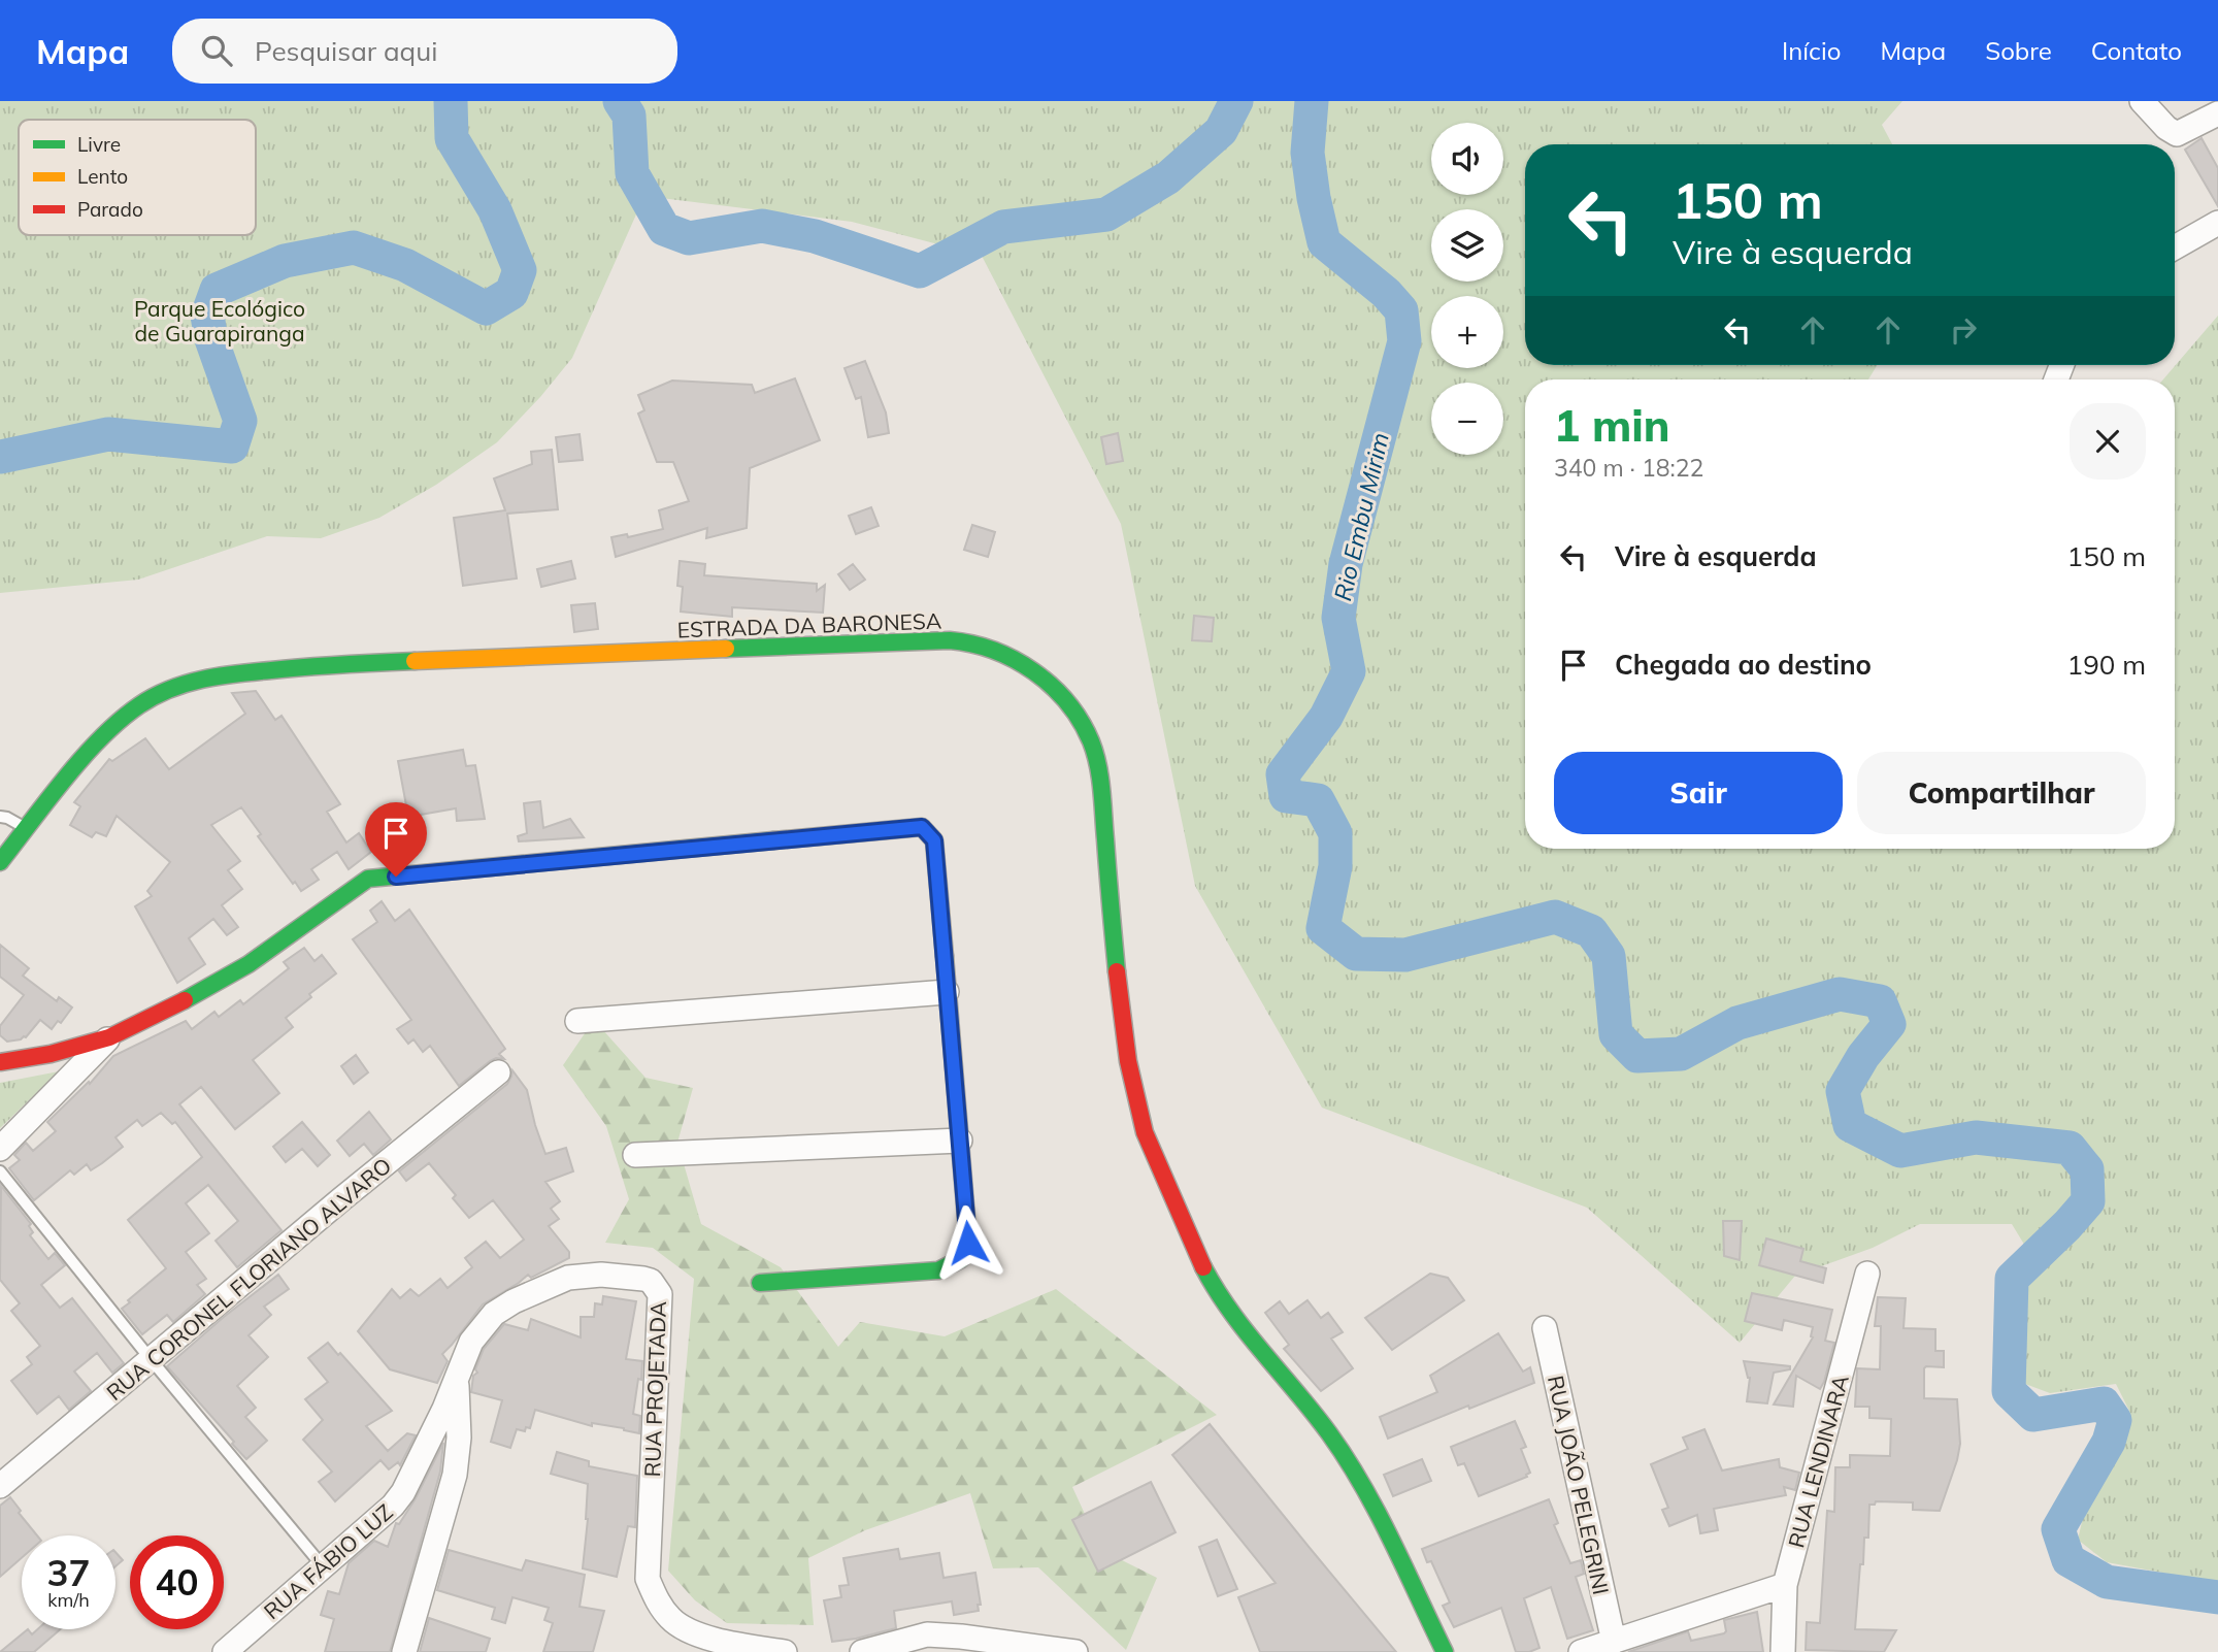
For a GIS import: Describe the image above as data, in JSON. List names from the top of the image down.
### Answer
{
  "streets": {
    "main road": ["ESTRADA DA BARONESA"],
    "street": [
      "RUA CORONEL FLORIANO ALVARO",
      "RUA PROJETADA",
      "RUA LENDINARA",
      "RUA JOÃO PELEGRINI",
      "RUA FÁBIO LUZ"
    ]
  },
  "crossings": [
    ["RUA PROJETADA", "RUA FÁBIO LUZ"]
  ],
  "water": ["Rio Embu Mirim"],
  "parks": ["Parque Ecológico de Guarapiranga"],
  "legend": ["Livre", "Lento", "Parado"],
  "page": {
    "header": "Mapa",
    "search": "Pesquisar aqui",
    "nav": [
      "Início",
      "Mapa",
      "Sobre",
      "Contato"
    ],
    "map_buttons": ["+", "−"],
    "turn": ["150 m", "Vire à esquerda"],
    "heading": ["1 min", "340 m · 18:22"],
    "list": [
      {
        "name": "Vire à esquerda",
        "value": "150 m"
      },
      {
        "name": "Chegada ao destino",
        "value": "190 m"
      }
    ],
    "buttons": ["Sair", "Compartilhar"],
    "speed": "37 km/h",
    "limit": "40"
  }
}
